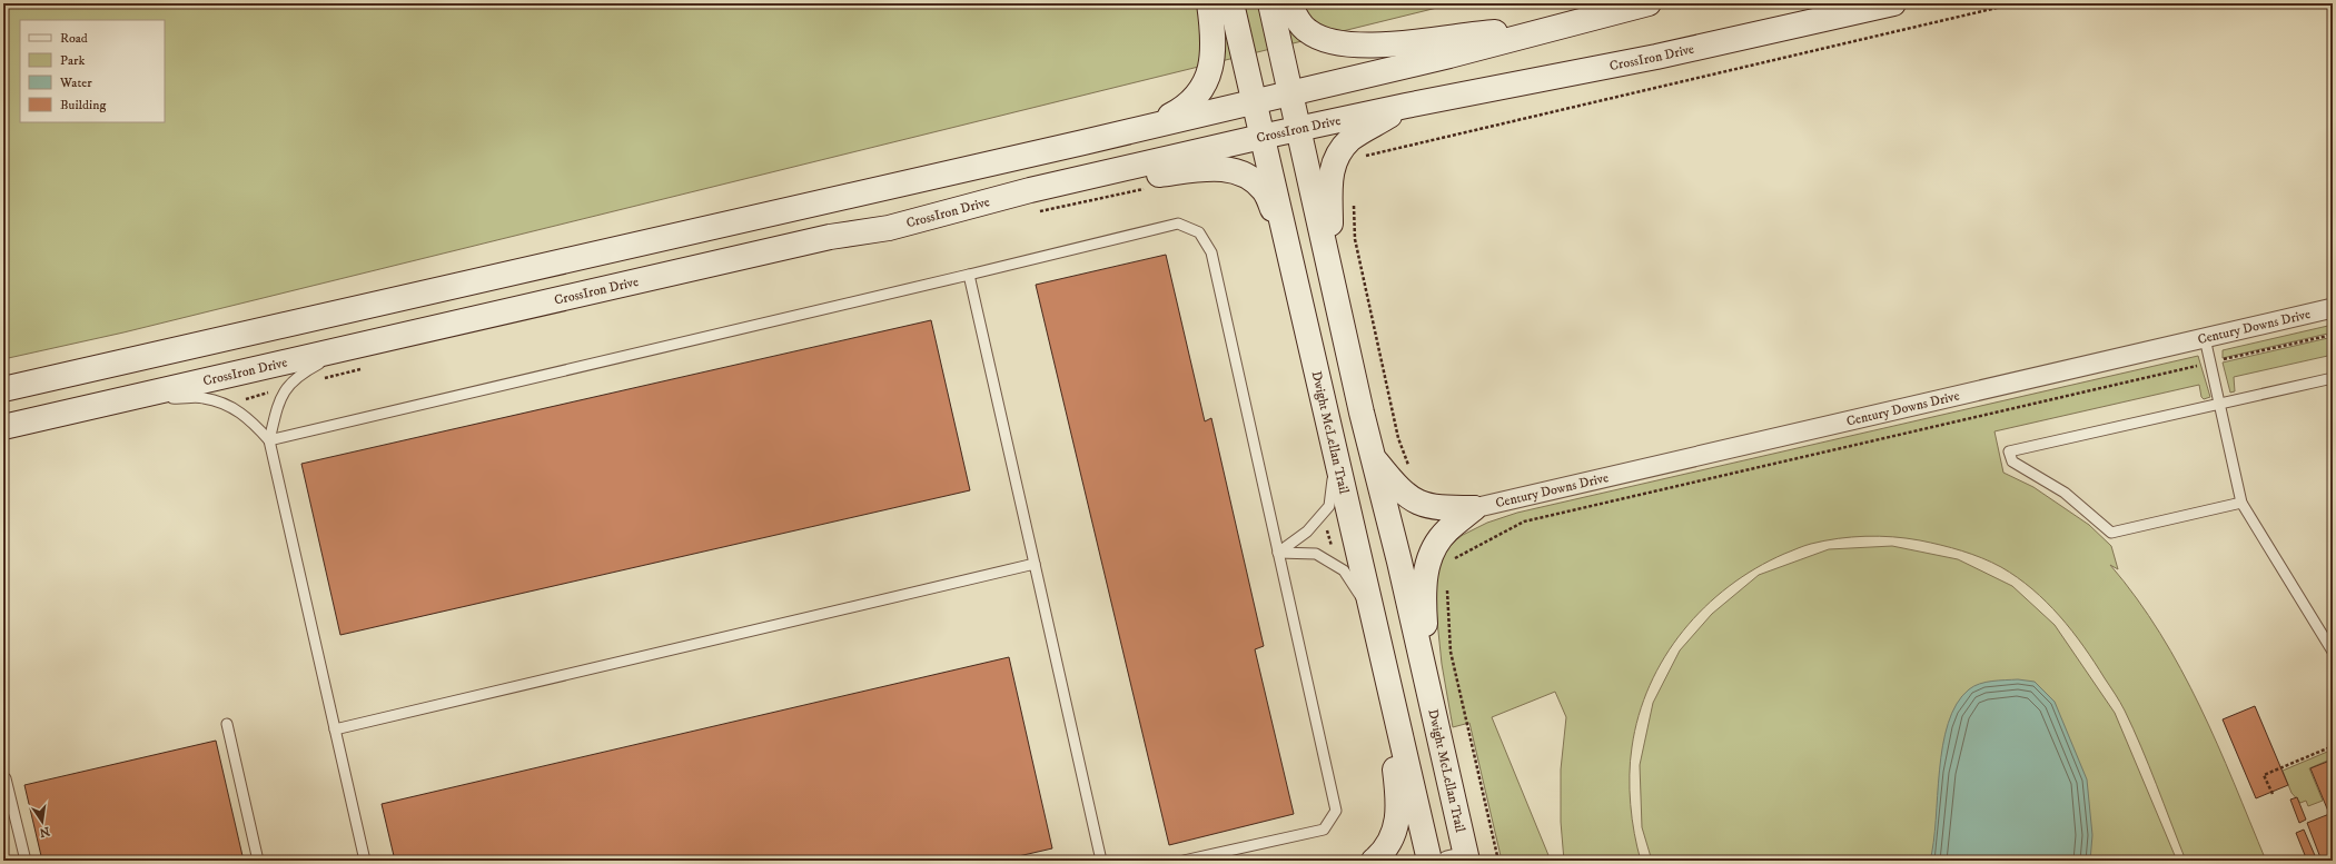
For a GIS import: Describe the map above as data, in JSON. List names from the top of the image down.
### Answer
{
  "streets": {
    "main road": ["CrossIron Drive", "Dwight McLellan Trail"],
    "street": ["Century Downs Drive"]
  },
  "crossings": [
    ["CrossIron Drive", "Dwight McLellan Trail"]
  ],
  "legend": [
    "Road",
    "Park",
    "Water",
    "Building"
  ],
  "north": "bottom"
}
